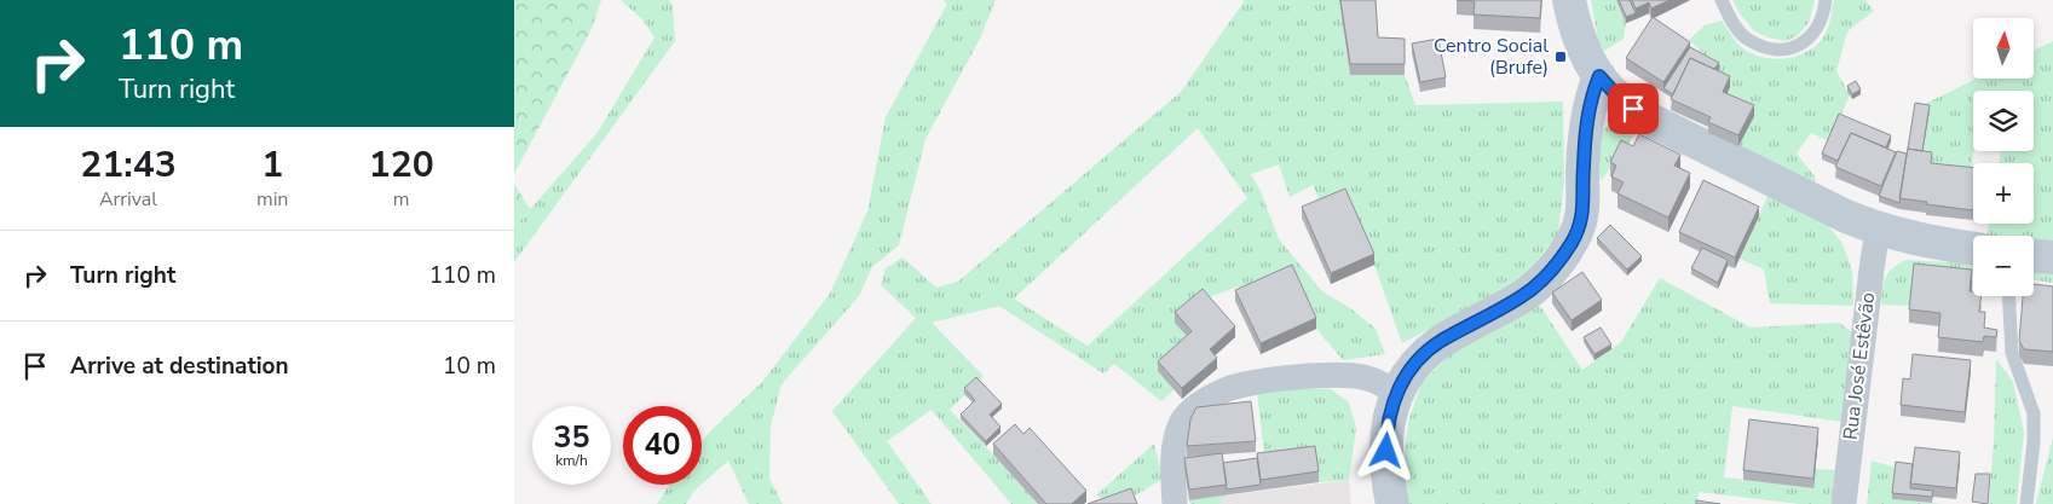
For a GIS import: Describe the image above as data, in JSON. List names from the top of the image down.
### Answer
{
  "streets": {
    "street": ["Rua José Estêvão"]
  },
  "places": {
    "transit": ["Centro Social (Brufe)"]
  },
  "north": "top",
  "page": {
    "turn": ["110 m", "Turn right"],
    "map_buttons": ["+", "−"],
    "eta": [
      "21:43",
      "Arrival",
      "1",
      "min",
      "120",
      "m"
    ],
    "list": [
      {
        "name": "Turn right",
        "value": "110 m"
      },
      {
        "name": "Arrive at destination",
        "value": "10 m"
      }
    ],
    "speed": "35 km/h",
    "limit": "40"
  }
}
